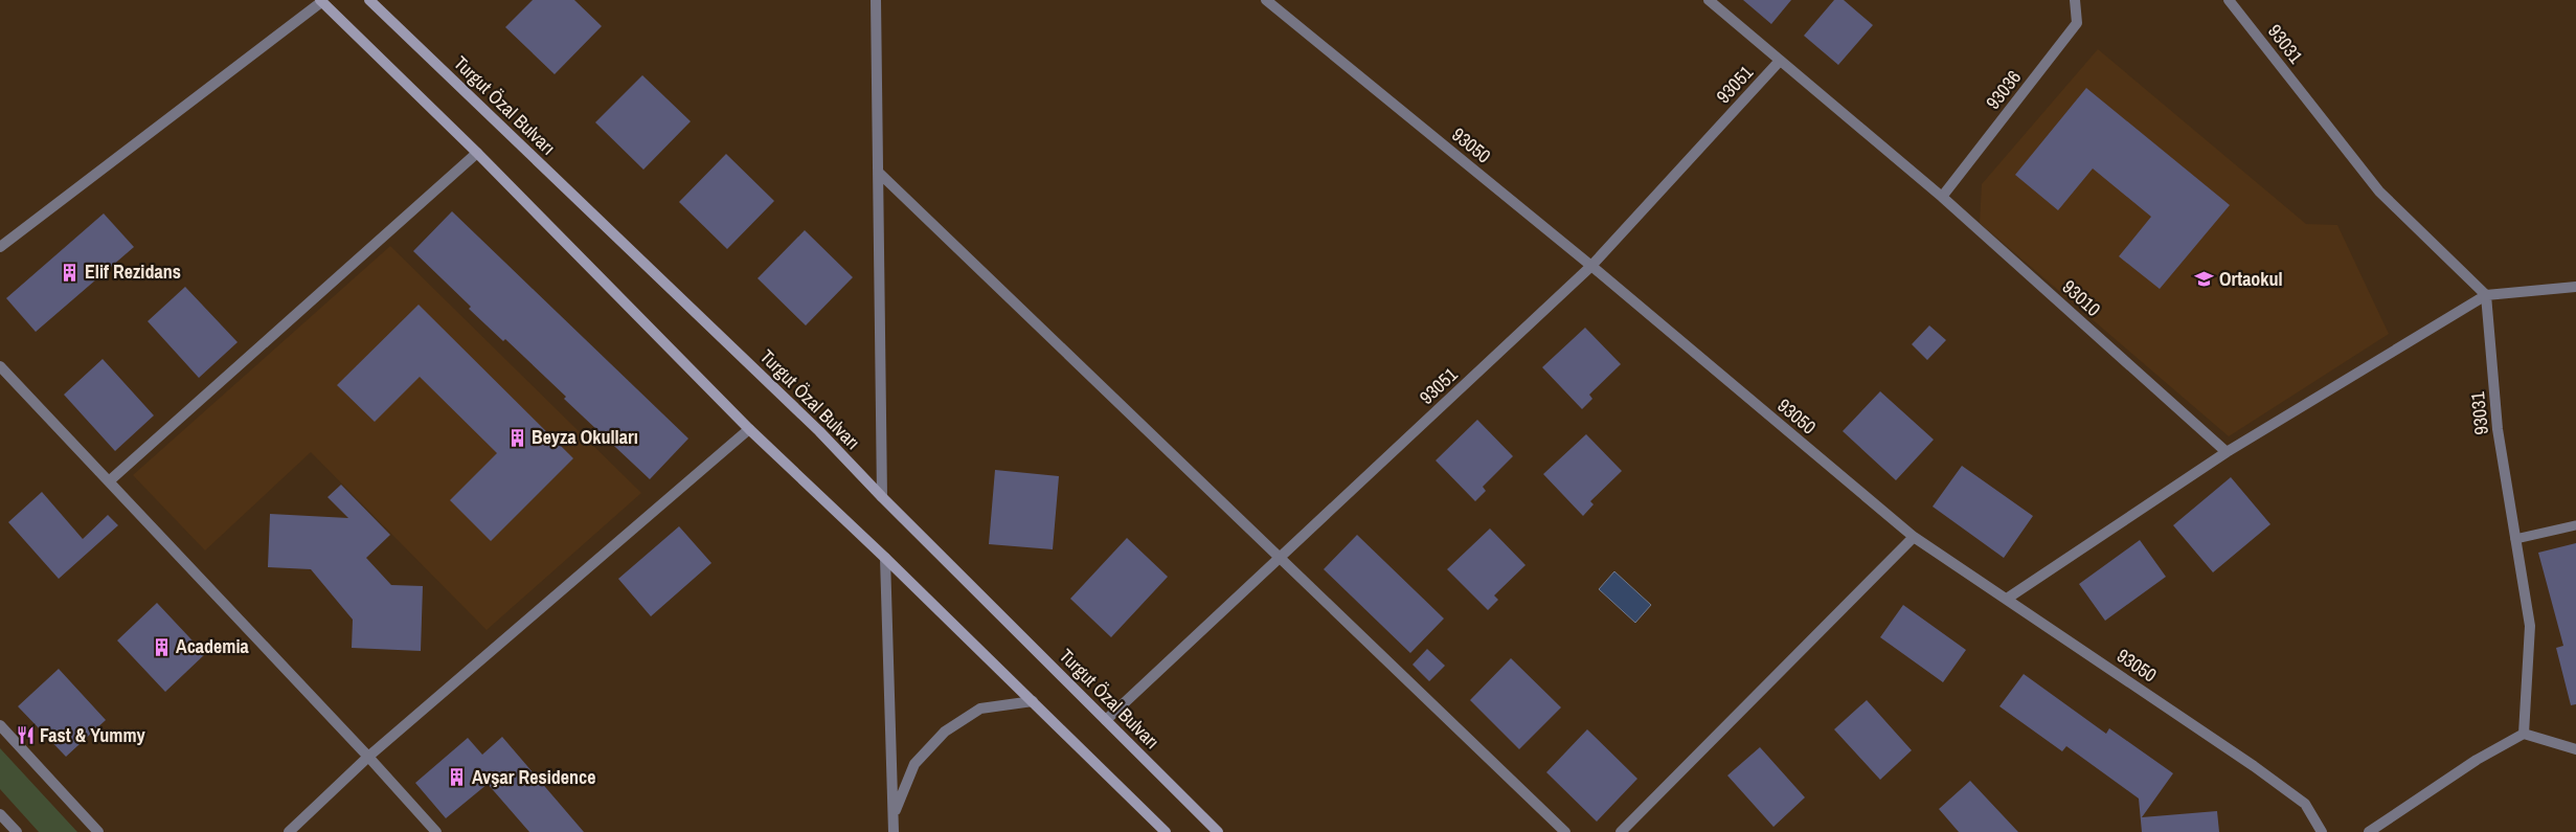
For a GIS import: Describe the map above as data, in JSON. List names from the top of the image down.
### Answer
{
  "streets": {
    "main road": ["Turgut Özal Bulvarı"],
    "street": [
      "93031",
      "93051",
      "93036",
      "93050",
      "93010"
    ]
  },
  "crossings": [
    ["93051", "Turgut Özal Bulvarı"],
    ["93051", "93050"],
    ["93051", "93010"],
    ["93036", "93010"]
  ],
  "places": {
    "building": [
      "Elif Rezidans",
      "Beyza Okulları",
      "Academia",
      "Avşar Residence"
    ],
    "school or university": ["Ortaokul"],
    "restaurant": ["Fast & Yummy"]
  }
}
